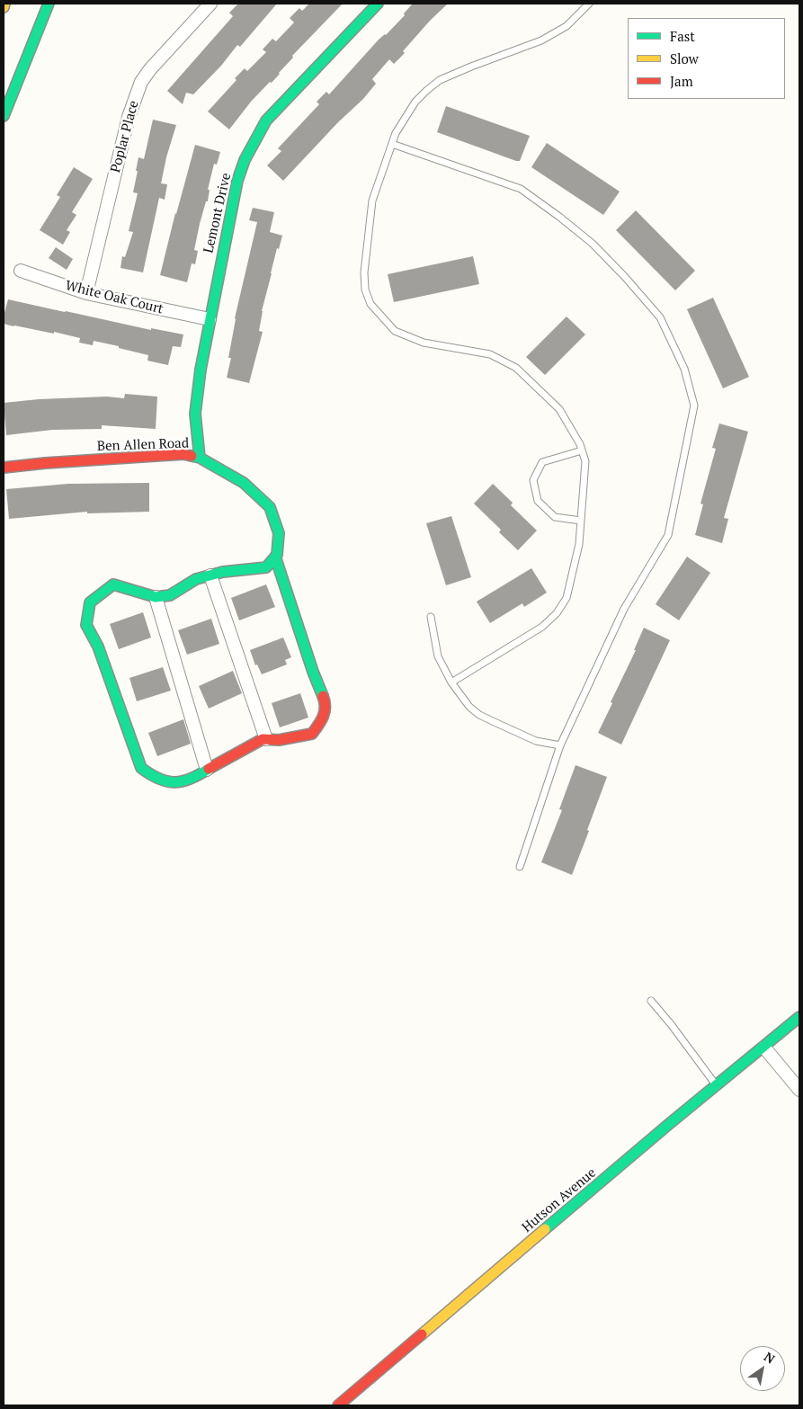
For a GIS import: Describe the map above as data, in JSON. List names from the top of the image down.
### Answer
{
  "streets": {
    "main road": ["Lemont Drive", "Ben Allen Road", "Hutson Avenue"],
    "street": ["Poplar Place", "White Oak Court"]
  },
  "crossings": [
    ["Poplar Place", "White Oak Court"],
    ["Lemont Drive", "White Oak Court"],
    ["Lemont Drive", "Ben Allen Road"]
  ],
  "legend": ["Fast", "Slow", "Jam"],
  "north": "top right"
}
